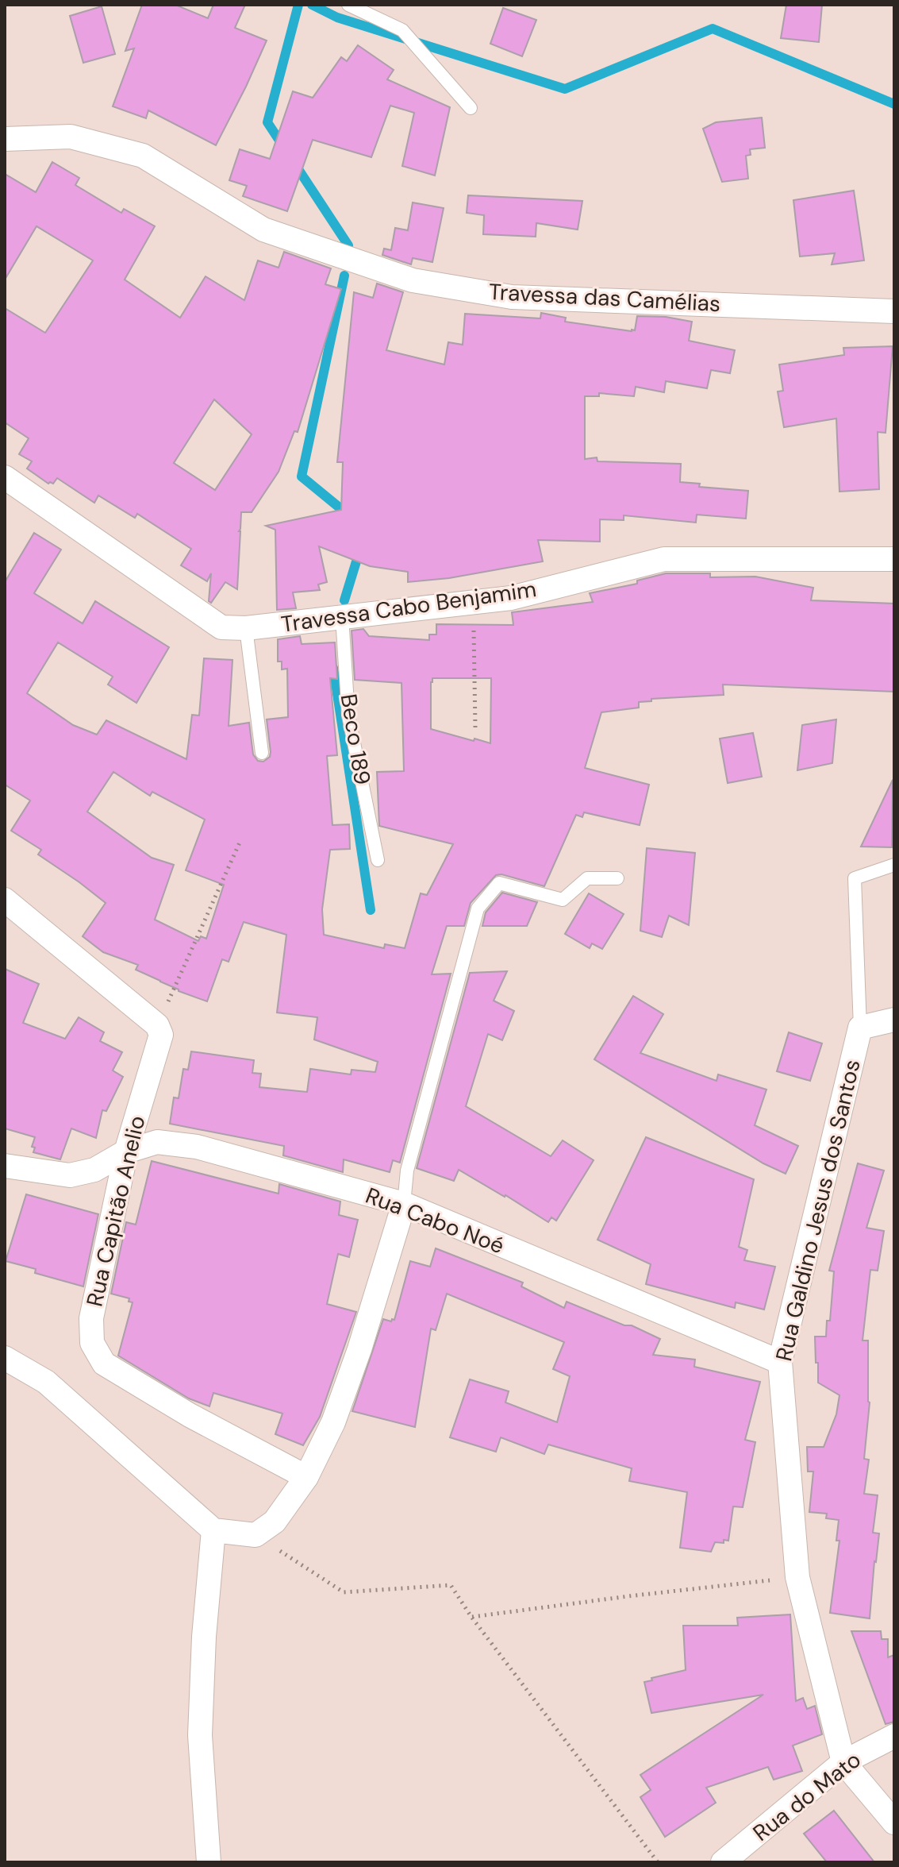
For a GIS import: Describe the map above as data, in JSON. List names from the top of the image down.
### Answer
{
  "streets": {
    "street": [
      "Travessa das Camélias",
      "Travessa Cabo Benjamim",
      "Rua Galdino Jesus dos Santos",
      "Rua Capitão Anelio",
      "Rua Cabo Noé",
      "Rua do Mato"
    ],
    "lane": ["Beco 189"]
  },
  "crossings": [
    ["Travessa Cabo Benjamim", "Beco 189"],
    ["Rua Galdino Jesus dos Santos", "Rua Cabo Noé"],
    ["Rua Galdino Jesus dos Santos", "Rua do Mato"],
    ["Rua Capitão Anelio", "Rua Cabo Noé"]
  ]
}
